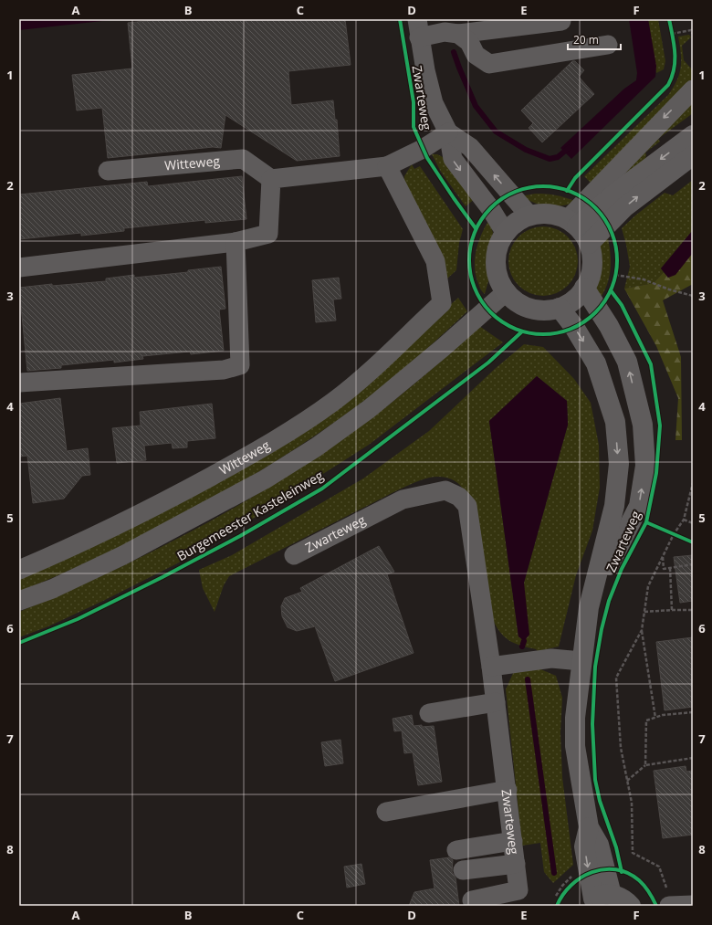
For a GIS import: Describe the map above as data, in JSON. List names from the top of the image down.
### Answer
{
  "streets": {
    "main road": ["Zwarteweg"],
    "street": ["Witteweg", "Burgemeester Kasteleinweg"]
  },
  "crossings": [
    ["Zwarteweg", "Burgemeester Kasteleinweg"]
  ],
  "scale_bar": "20 m",
  "grid": {
    "columns": [
      "A",
      "B",
      "C",
      "D",
      "E",
      "F"
    ],
    "rows": [
      "1",
      "2",
      "3",
      "4",
      "5",
      "6",
      "7",
      "8"
    ]
  }
}
